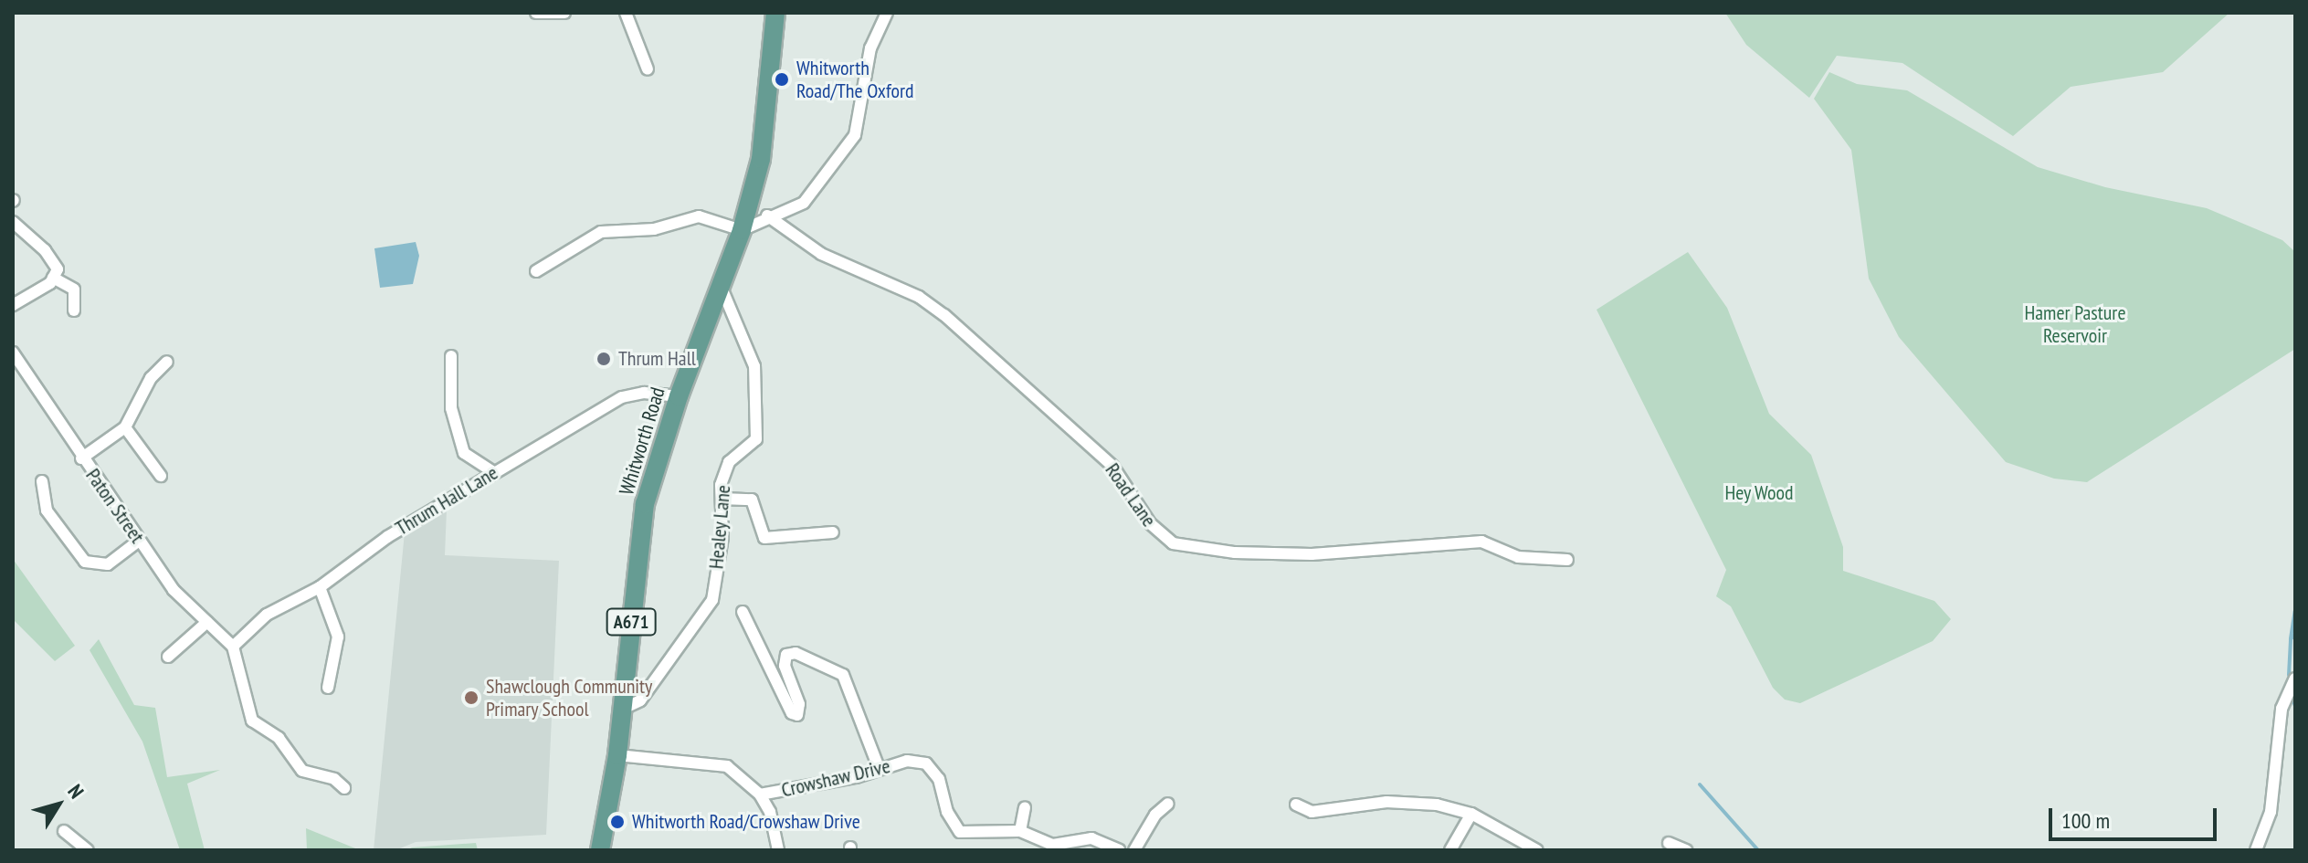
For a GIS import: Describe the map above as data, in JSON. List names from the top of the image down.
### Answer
{
  "streets": {
    "main road": ["Whitworth Road", "A671"],
    "street": [
      "Road Lane",
      "Thrum Hall Lane",
      "Paton Street",
      "Healey Lane",
      "Crowshaw Drive"
    ]
  },
  "crossings": [
    ["Whitworth Road", "Thrum Hall Lane"],
    ["Whitworth Road", "Healey Lane"],
    ["Whitworth Road", "Crowshaw Drive"],
    ["Thrum Hall Lane", "Paton Street"]
  ],
  "parks": ["Hamer Pasture Reservoir", "Hey Wood"],
  "places": [
    "Whitworth Road/The Oxford",
    "Thrum Hall",
    "Shawclough Community Primary School",
    "Whitworth Road/Crowshaw Drive"
  ],
  "scale_bar": "100 m",
  "north": "top right"
}
